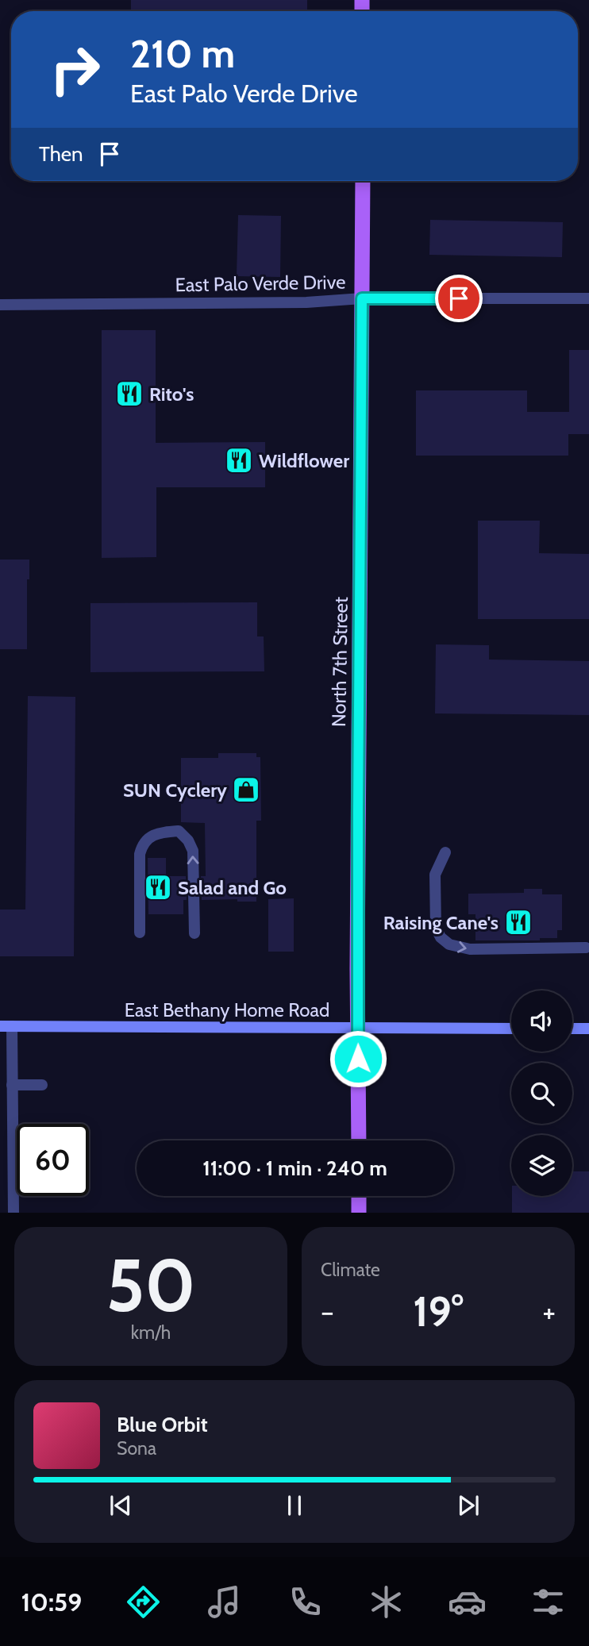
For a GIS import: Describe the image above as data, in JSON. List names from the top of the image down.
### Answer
{
  "streets": {
    "main road": ["North 7th Street", "East Bethany Home Road"],
    "street": ["East Palo Verde Drive"]
  },
  "crossings": [
    ["East Palo Verde Drive", "North 7th Street"],
    ["North 7th Street", "East Bethany Home Road"]
  ],
  "places": {
    "restaurant": [
      "Rito's",
      "Wildflower",
      "Salad and Go",
      "Raising Cane's"
    ],
    "shop": ["SUN Cyclery"]
  },
  "page": {
    "turn": ["210 m", "East Palo Verde Drive"],
    "then": "Then",
    "limit": "60",
    "trip": "11:00 · 1 min · 240 m",
    "tile": [
      ["50", "km/h"],
      "Climate"
    ],
    "heat": ["−", "19°", "+"],
    "song": ["Blue Orbit", "Sona"],
    "tabs": "10:59"
  }
}
